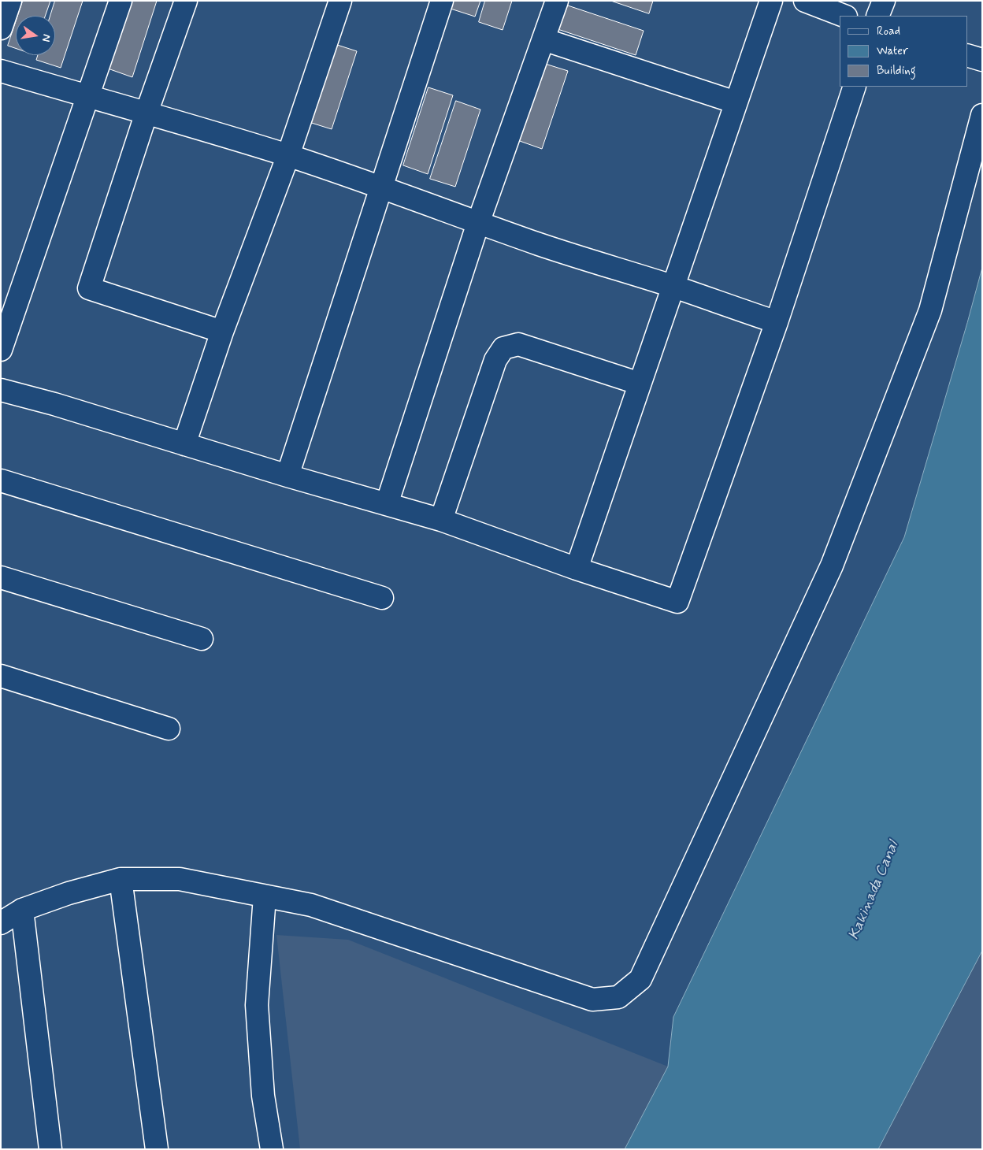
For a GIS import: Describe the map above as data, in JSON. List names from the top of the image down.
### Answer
{
  "water": ["Kakinada Canal"],
  "legend": ["Road", "Water", "Building"],
  "north": "right"
}
